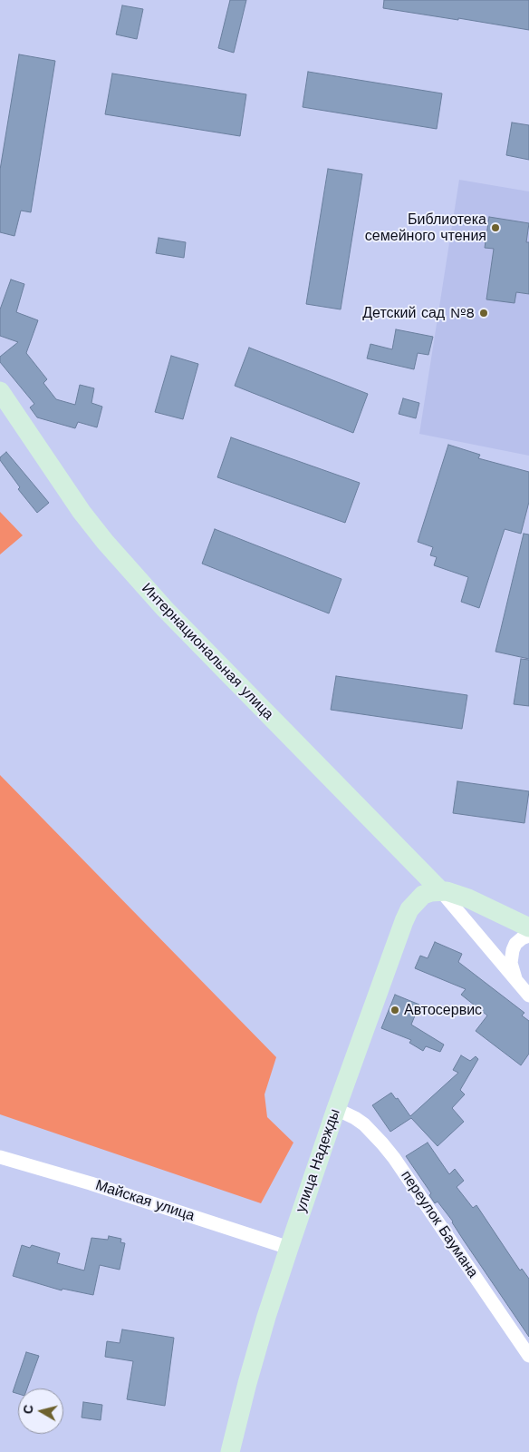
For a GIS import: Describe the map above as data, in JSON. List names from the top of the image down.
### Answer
{
  "streets": {
    "street": [
      "Интернациональная улица",
      "улица Надежды",
      "Майская улица",
      "переулок Баумана"
    ]
  },
  "crossings": [
    ["Интернациональная улица", "улица Надежды"],
    ["улица Надежды", "Майская улица"],
    ["улица Надежды", "переулок Баумана"]
  ],
  "places": ["Библиотека семейного чтения", "Детский сад №8", "Автосервис"],
  "north": "left"
}
